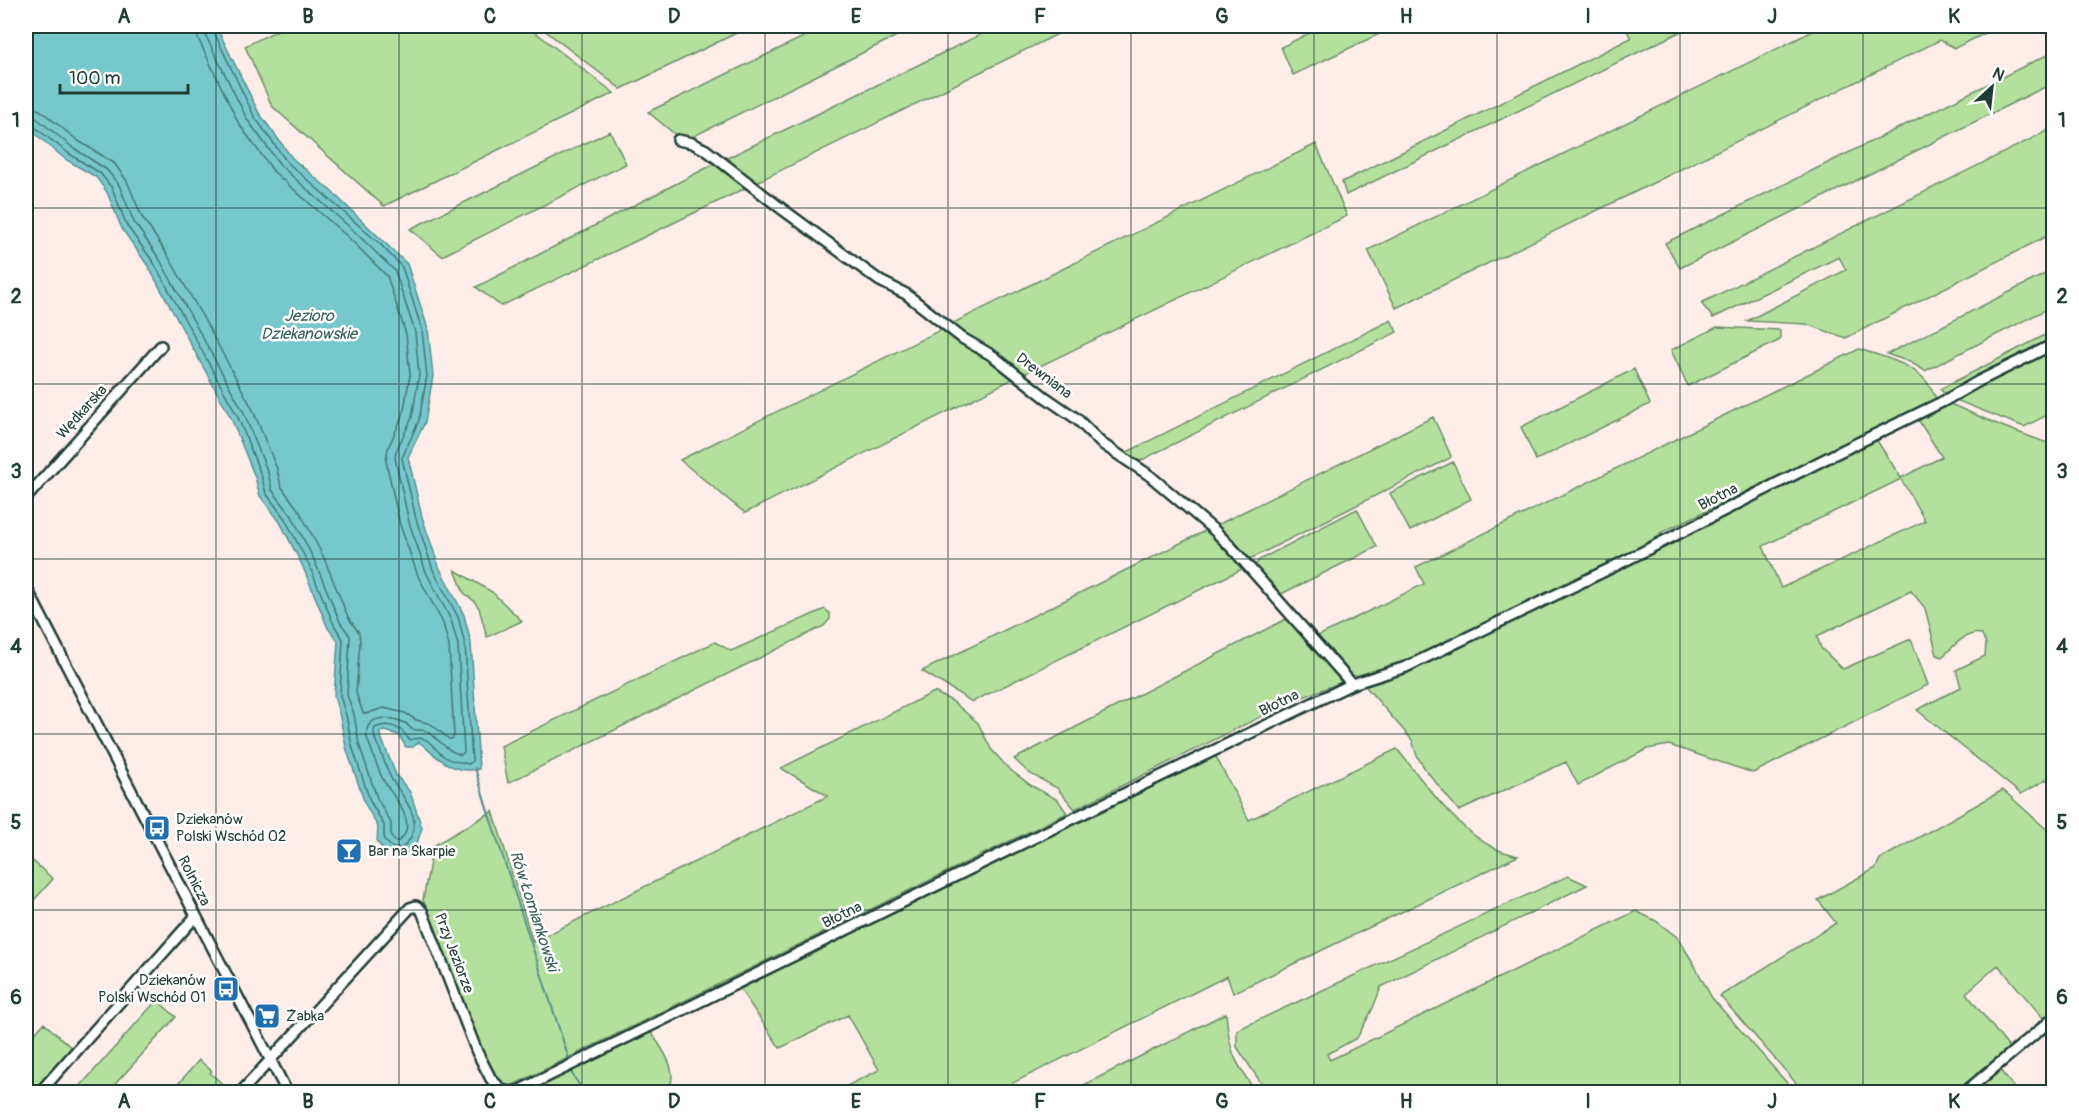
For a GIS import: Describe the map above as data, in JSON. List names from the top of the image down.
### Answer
{
  "streets": {
    "street": [
      "Drewniana",
      "Wędkarska",
      "Błotna",
      "Rolnicza",
      "Przy Jeziorze"
    ]
  },
  "crossings": [
    ["Drewniana", "Błotna"],
    ["Błotna", "Przy Jeziorze"],
    ["Rolnicza", "Przy Jeziorze"]
  ],
  "water": ["Jezioro Dziekanowskie", "Rów Łomiankowski"],
  "places": {
    "bus stop": ["Dziekanów Polski Wschód 02", "Dziekanów Polski Wschód 01"],
    "bar": ["Bar na Skarpie"],
    "supermarket": ["Żabka"]
  },
  "scale_bar": "100 m",
  "north": "top right",
  "grid": {
    "columns": [
      "A",
      "B",
      "C",
      "D",
      "E",
      "F",
      "G",
      "H",
      "I",
      "J",
      "K"
    ],
    "rows": [
      "1",
      "2",
      "3",
      "4",
      "5",
      "6"
    ]
  }
}
